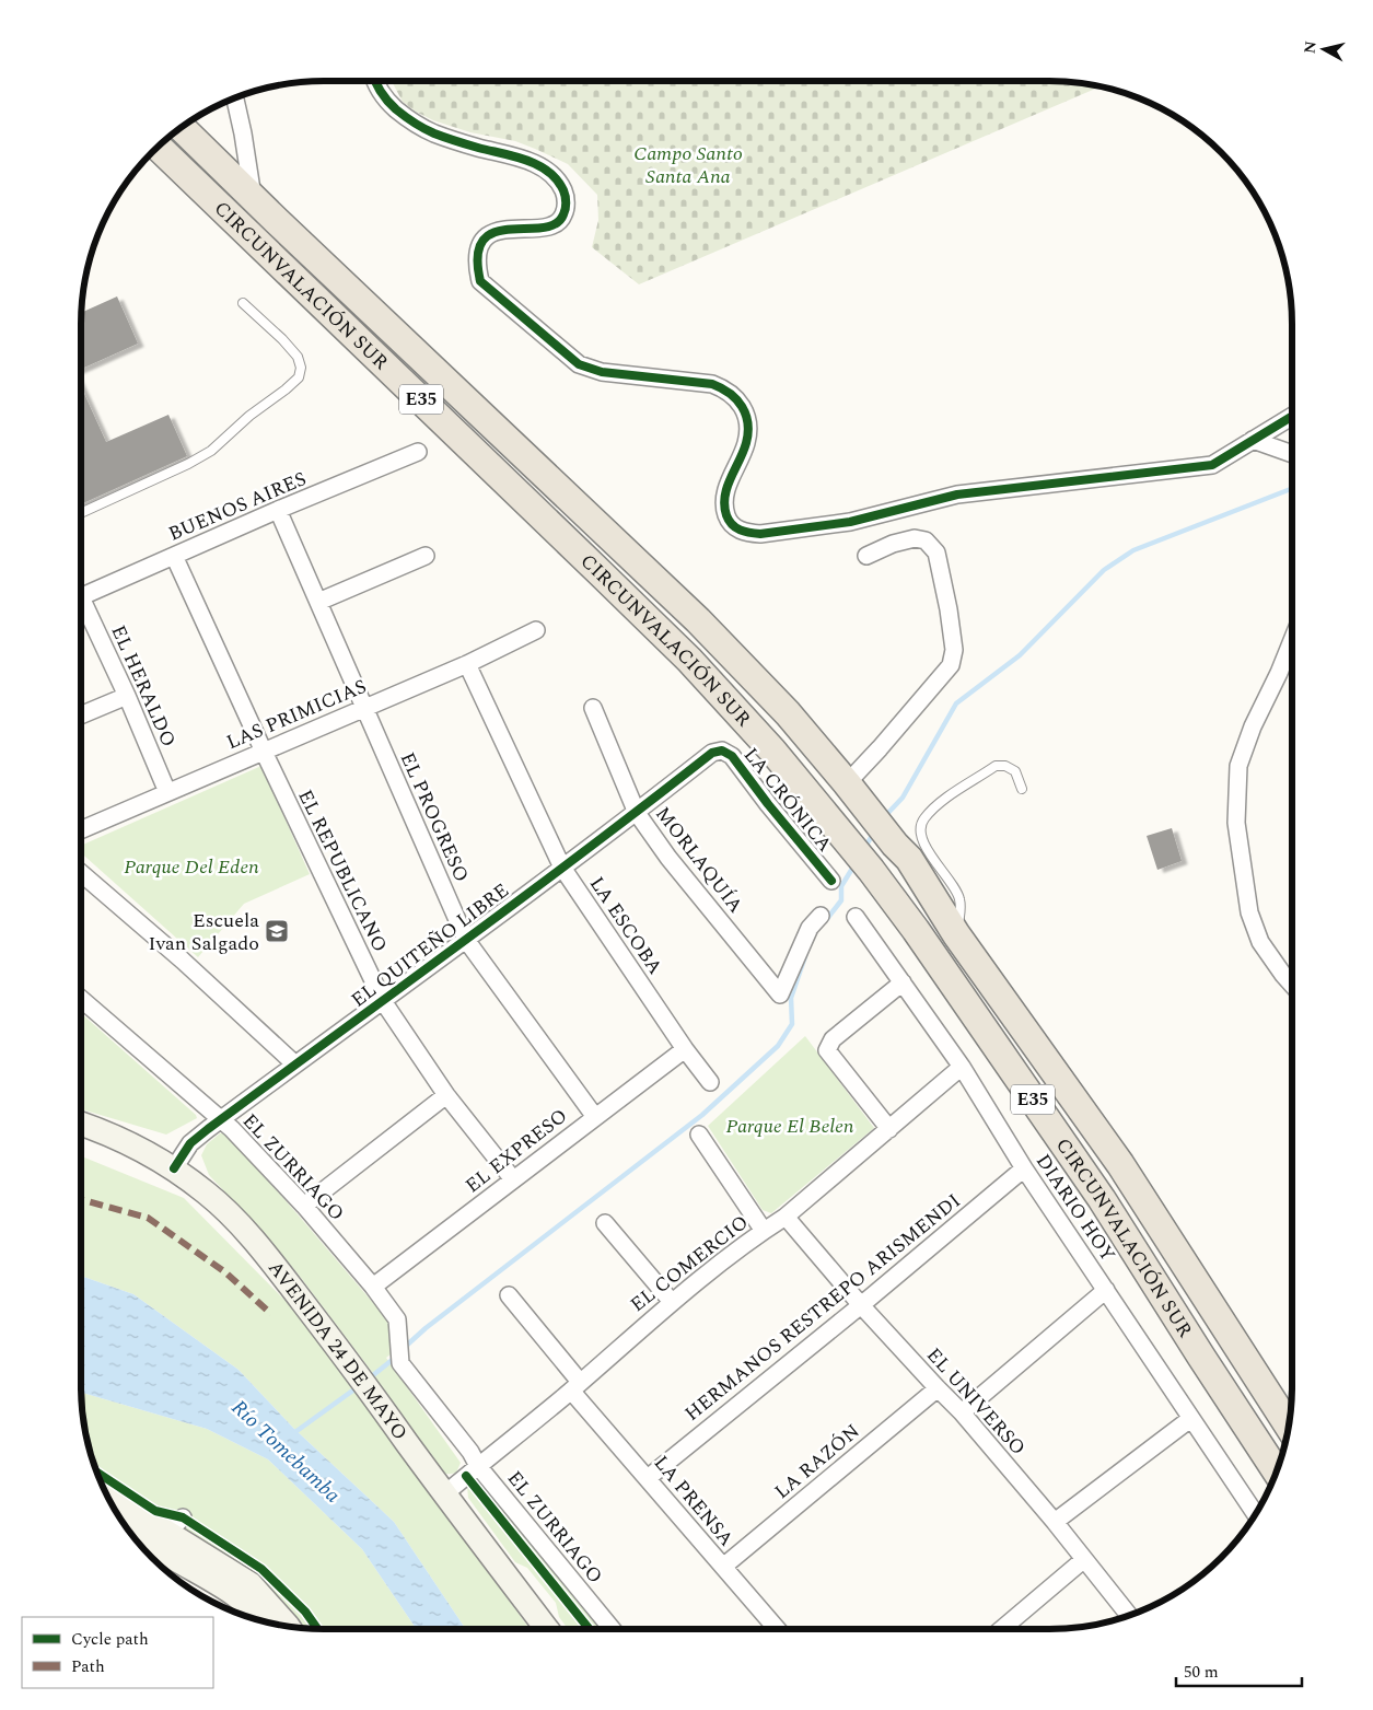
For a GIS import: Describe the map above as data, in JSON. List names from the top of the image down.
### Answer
{
  "streets": {
    "highway": ["CIRCUNVALACIÓN SUR", "E35"],
    "main road": ["AVENIDA 24 DE MAYO"],
    "street": [
      "BUENOS AIRES",
      "EL HERALDO",
      "LAS PRIMICIAS",
      "LA CRÓNICA",
      "EL PROGRESO",
      "MORLAQUÍA",
      "EL REPUBLICANO",
      "LA ESCOBA",
      "EL QUITEÑO LIBRE",
      "EL EXPRESO",
      "EL ZURRIAGO",
      "DIARIO HOY",
      "EL COMERCIO",
      "HERMANOS RESTREPO ARISMENDI",
      "EL UNIVERSO",
      "LA RAZÓN",
      "LA PRENSA"
    ]
  },
  "crossings": [
    ["BUENOS AIRES", "EL PROGRESO"],
    ["BUENOS AIRES", "EL REPUBLICANO"],
    ["EL HERALDO", "LAS PRIMICIAS"],
    ["LAS PRIMICIAS", "EL PROGRESO"],
    ["LAS PRIMICIAS", "EL REPUBLICANO"],
    ["LAS PRIMICIAS", "LA ESCOBA"],
    ["LA CRÓNICA", "EL QUITEÑO LIBRE"],
    ["EL PROGRESO", "EL QUITEÑO LIBRE"],
    ["EL PROGRESO", "EL EXPRESO"],
    ["MORLAQUÍA", "EL QUITEÑO LIBRE"],
    ["EL REPUBLICANO", "EL QUITEÑO LIBRE"],
    ["EL REPUBLICANO", "EL EXPRESO"],
    ["LA ESCOBA", "EL QUITEÑO LIBRE"],
    ["LA ESCOBA", "EL EXPRESO"],
    ["EL QUITEÑO LIBRE", "EL ZURRIAGO"],
    ["EL QUITEÑO LIBRE", "AVENIDA 24 DE MAYO"],
    ["EL EXPRESO", "EL ZURRIAGO"],
    ["EL ZURRIAGO", "EL COMERCIO"],
    ["DIARIO HOY", "EL COMERCIO"],
    ["DIARIO HOY", "HERMANOS RESTREPO ARISMENDI"],
    ["EL COMERCIO", "AVENIDA 24 DE MAYO"],
    ["EL COMERCIO", "EL UNIVERSO"],
    ["EL COMERCIO", "LA PRENSA"],
    ["HERMANOS RESTREPO ARISMENDI", "EL UNIVERSO"],
    ["HERMANOS RESTREPO ARISMENDI", "LA PRENSA"],
    ["EL UNIVERSO", "LA RAZÓN"],
    ["LA RAZÓN", "LA PRENSA"]
  ],
  "water": ["Río Tomebamba"],
  "parks": ["Campo Santo Santa Ana", "Parque Del Eden", "Parque El Belen"],
  "places": {
    "school or university": ["Escuela Ivan Salgado"]
  },
  "legend": ["Cycle path", "Path"],
  "scale_bar": "50 m",
  "north": "left"
}
